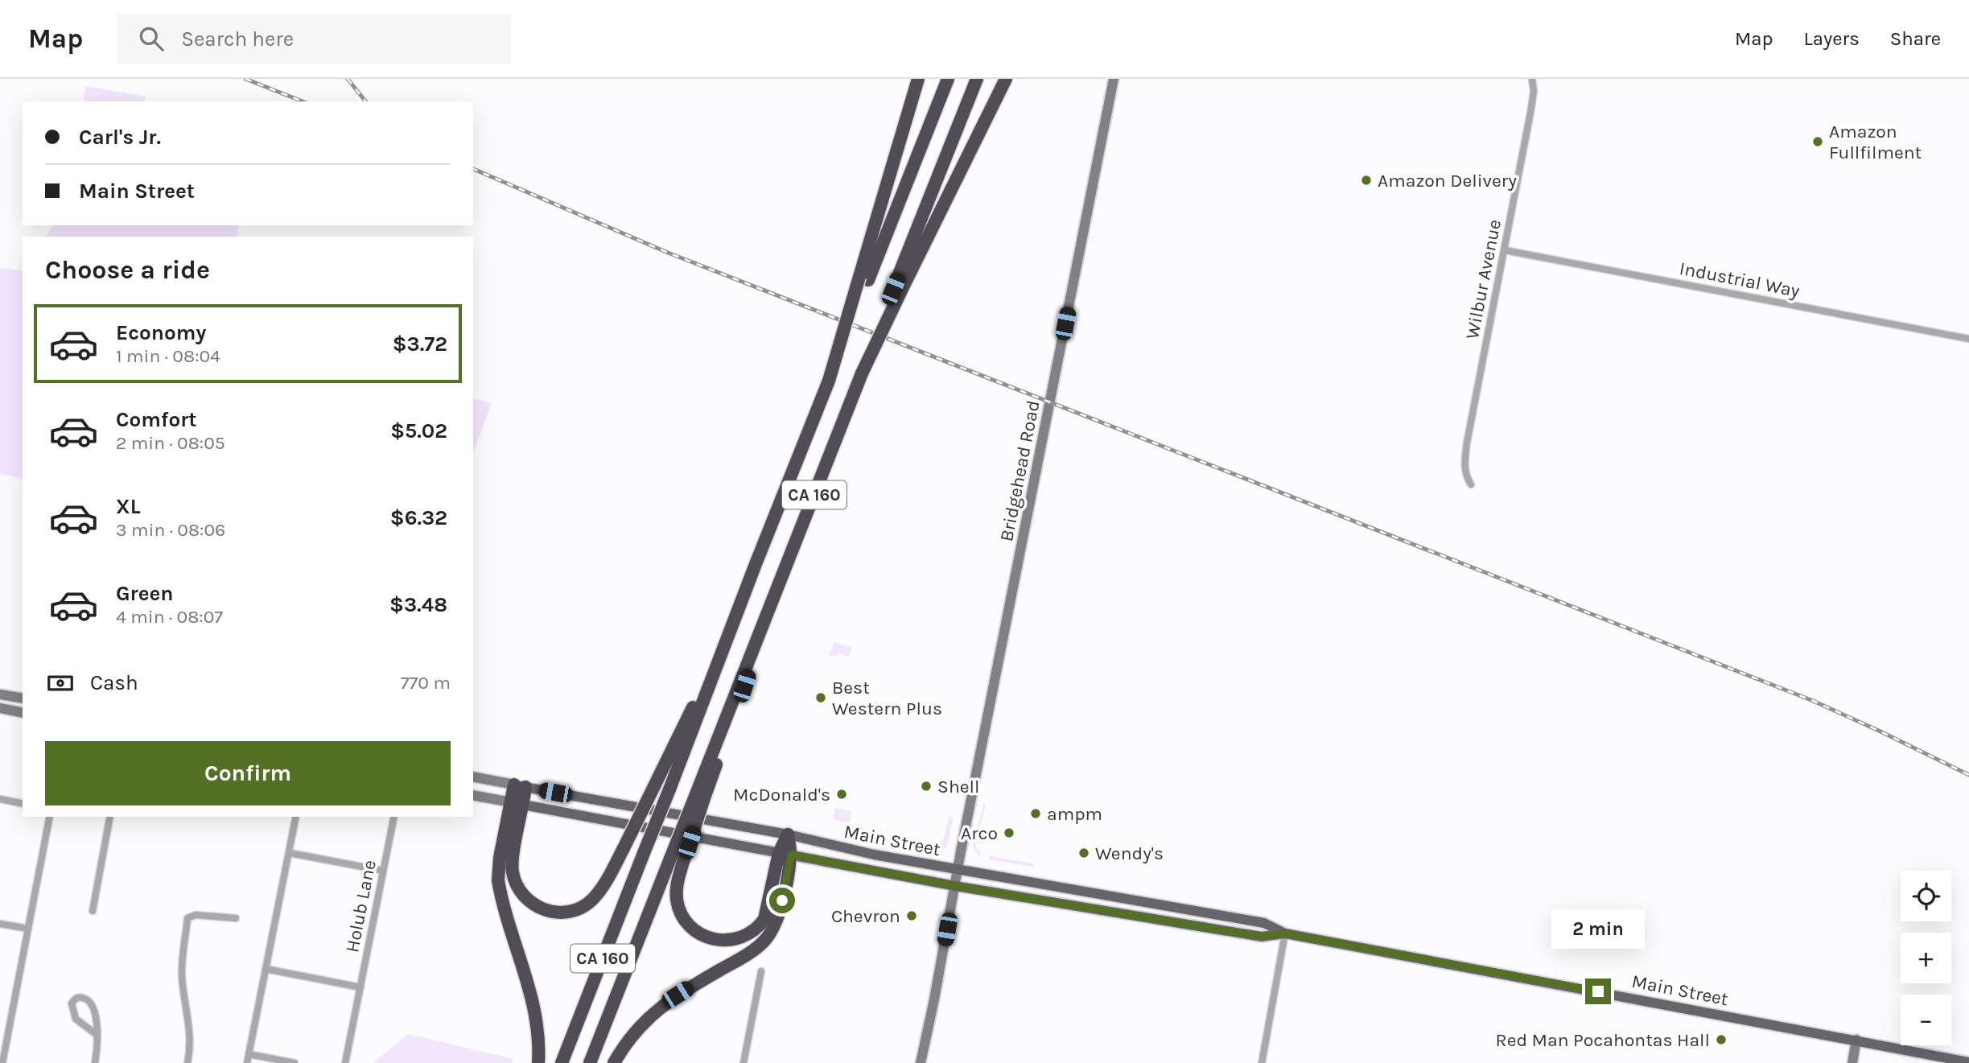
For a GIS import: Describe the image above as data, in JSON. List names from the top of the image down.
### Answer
{
  "streets": {
    "highway": ["CA 160"],
    "main road": ["Main Street"],
    "street": [
      "Wilbur Avenue",
      "Industrial Way",
      "Bridgehead Road",
      "Holub Lane"
    ]
  },
  "crossings": [
    ["Wilbur Avenue", "Industrial Way"],
    ["Bridgehead Road", "Main Street"]
  ],
  "places": [
    "Amazon Fullfilment",
    "Amazon Delivery",
    "Best Western Plus",
    "Shell",
    "McDonald's",
    "ampm",
    "Arco",
    "Wendy's",
    "Chevron",
    "Red Man Pocahontas Hall"
  ],
  "page": {
    "header": "Map",
    "search": "Search here",
    "nav": ["Map", "Layers", "Share"],
    "banner": ["Carl's Jr.", "Main Street"],
    "heading": "Choose a ride",
    "list": [
      {
        "name": "Economy",
        "note": "1 min · 08:04",
        "value": "$3.72"
      },
      {
        "name": "Comfort",
        "note": "2 min · 08:05",
        "value": "$5.02"
      },
      {
        "name": "XL",
        "note": "3 min · 08:06",
        "value": "$6.32"
      },
      {
        "name": "Green",
        "note": "4 min · 08:07",
        "value": "$3.48"
      }
    ],
    "pay": ["Cash", "770 m"],
    "buttons": "Confirm",
    "map_buttons": ["+", "−"],
    "bubble": "2 min"
  }
}
